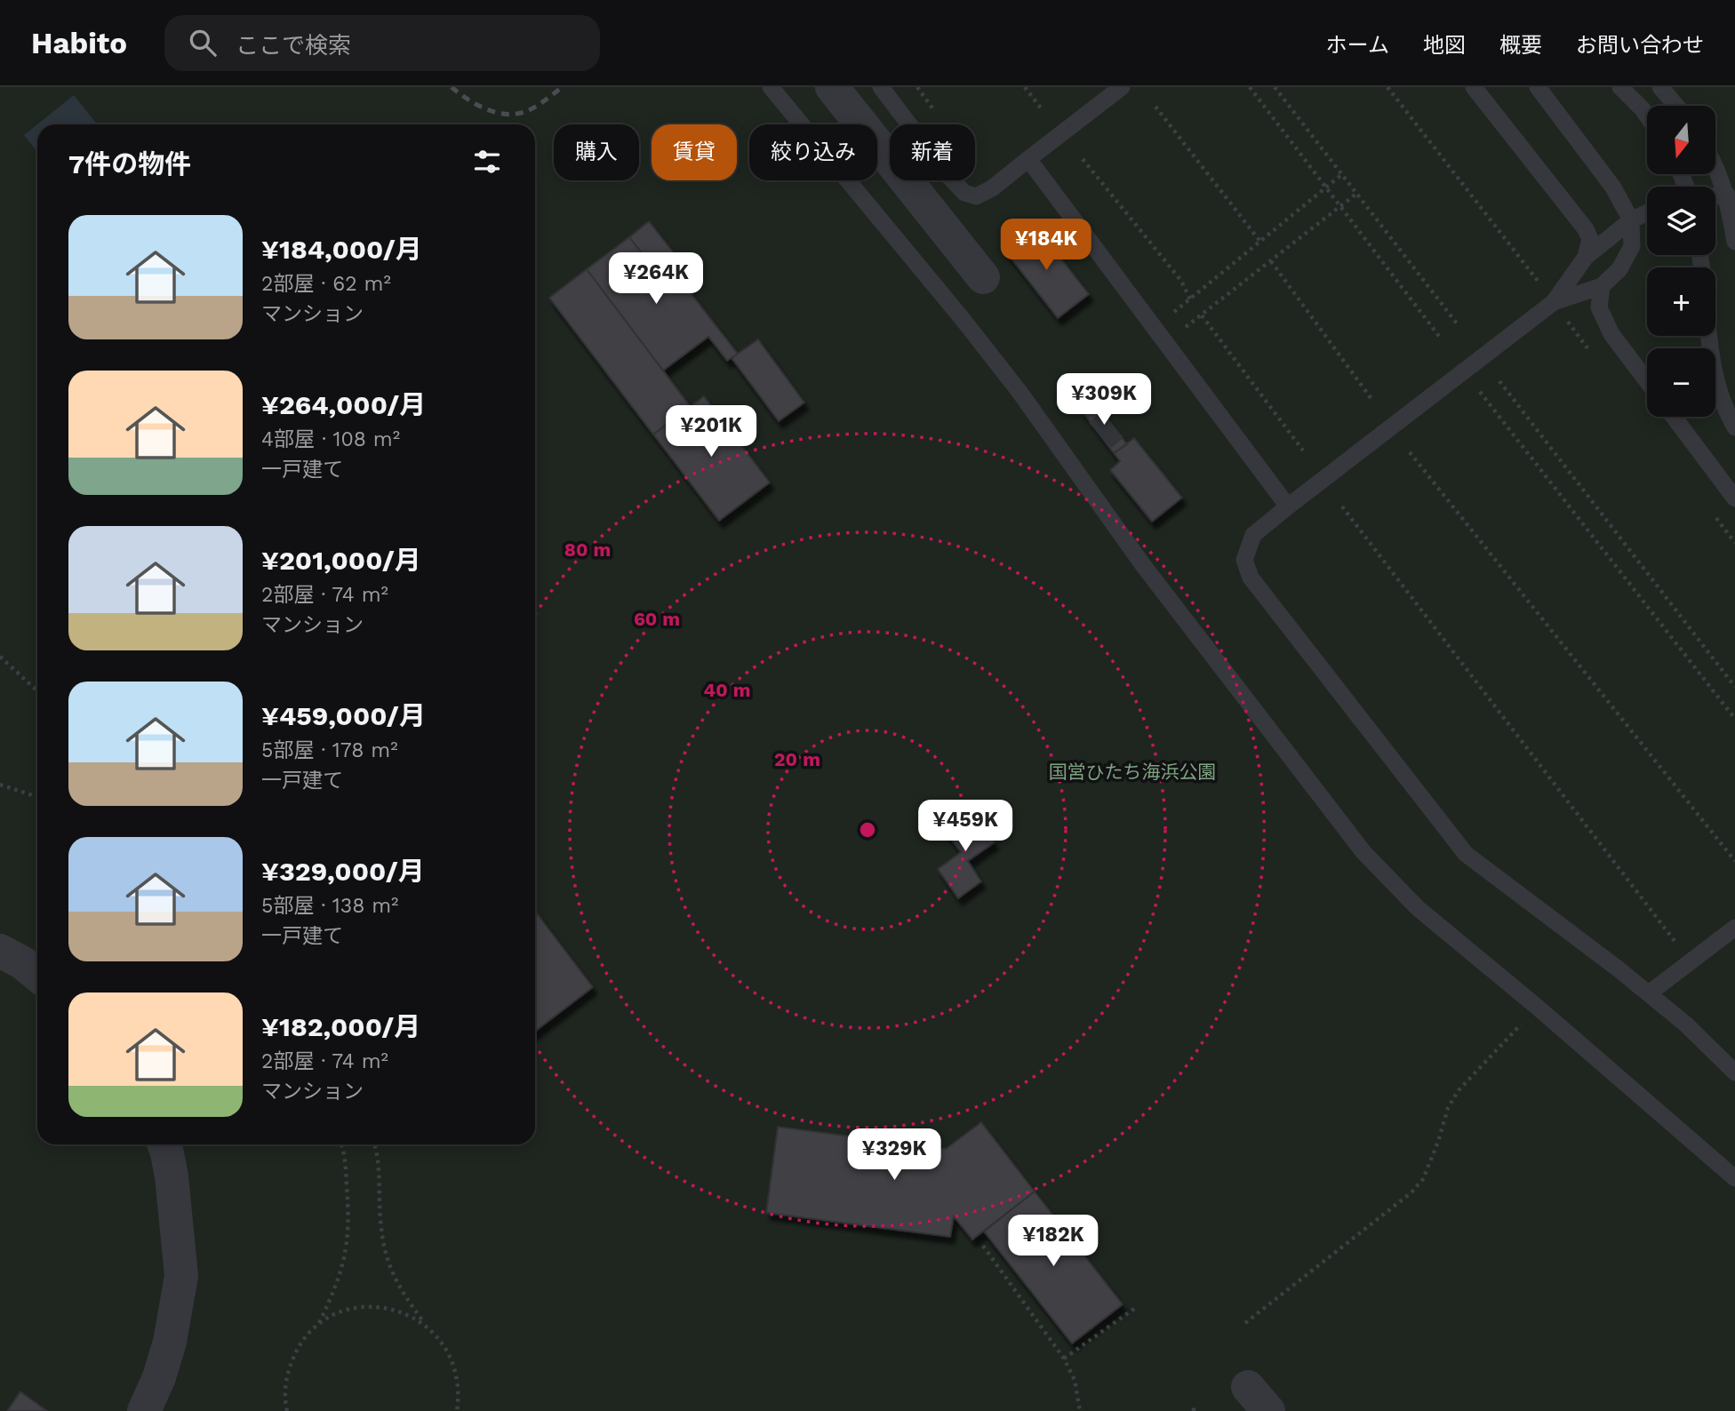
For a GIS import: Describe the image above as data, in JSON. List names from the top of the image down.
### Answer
{
  "parks": ["国営ひたち海浜公園"],
  "north": "bottom",
  "page": {
    "header": "Habito",
    "search": "ここで検索",
    "nav": [
      "ホーム",
      "地図",
      "概要",
      "お問い合わせ"
    ],
    "map_buttons": ["+", "−"],
    "chip": [
      "購入",
      "賃貸",
      "絞り込み",
      "新着"
    ],
    "heading": "7件の物件",
    "list": [
      {
        "name": "¥184,000/月",
        "note": "2部屋 · 62 m² · マンション"
      },
      {
        "name": "¥264,000/月",
        "note": "4部屋 · 108 m² · 一戸建て"
      },
      {
        "name": "¥201,000/月",
        "note": "2部屋 · 74 m² · マンション"
      },
      {
        "name": "¥459,000/月",
        "note": "5部屋 · 178 m² · 一戸建て"
      },
      {
        "name": "¥329,000/月",
        "note": "5部屋 · 138 m² · 一戸建て"
      },
      {
        "name": "¥182,000/月",
        "note": "2部屋 · 74 m² · マンション"
      }
    ],
    "price": [
      "¥184K",
      "¥264K",
      "¥309K",
      "¥201K",
      "¥459K",
      "¥329K",
      "¥182K"
    ]
  },
  "rings": [
    "80 m",
    "60 m",
    "40 m",
    "20 m"
  ]
}
